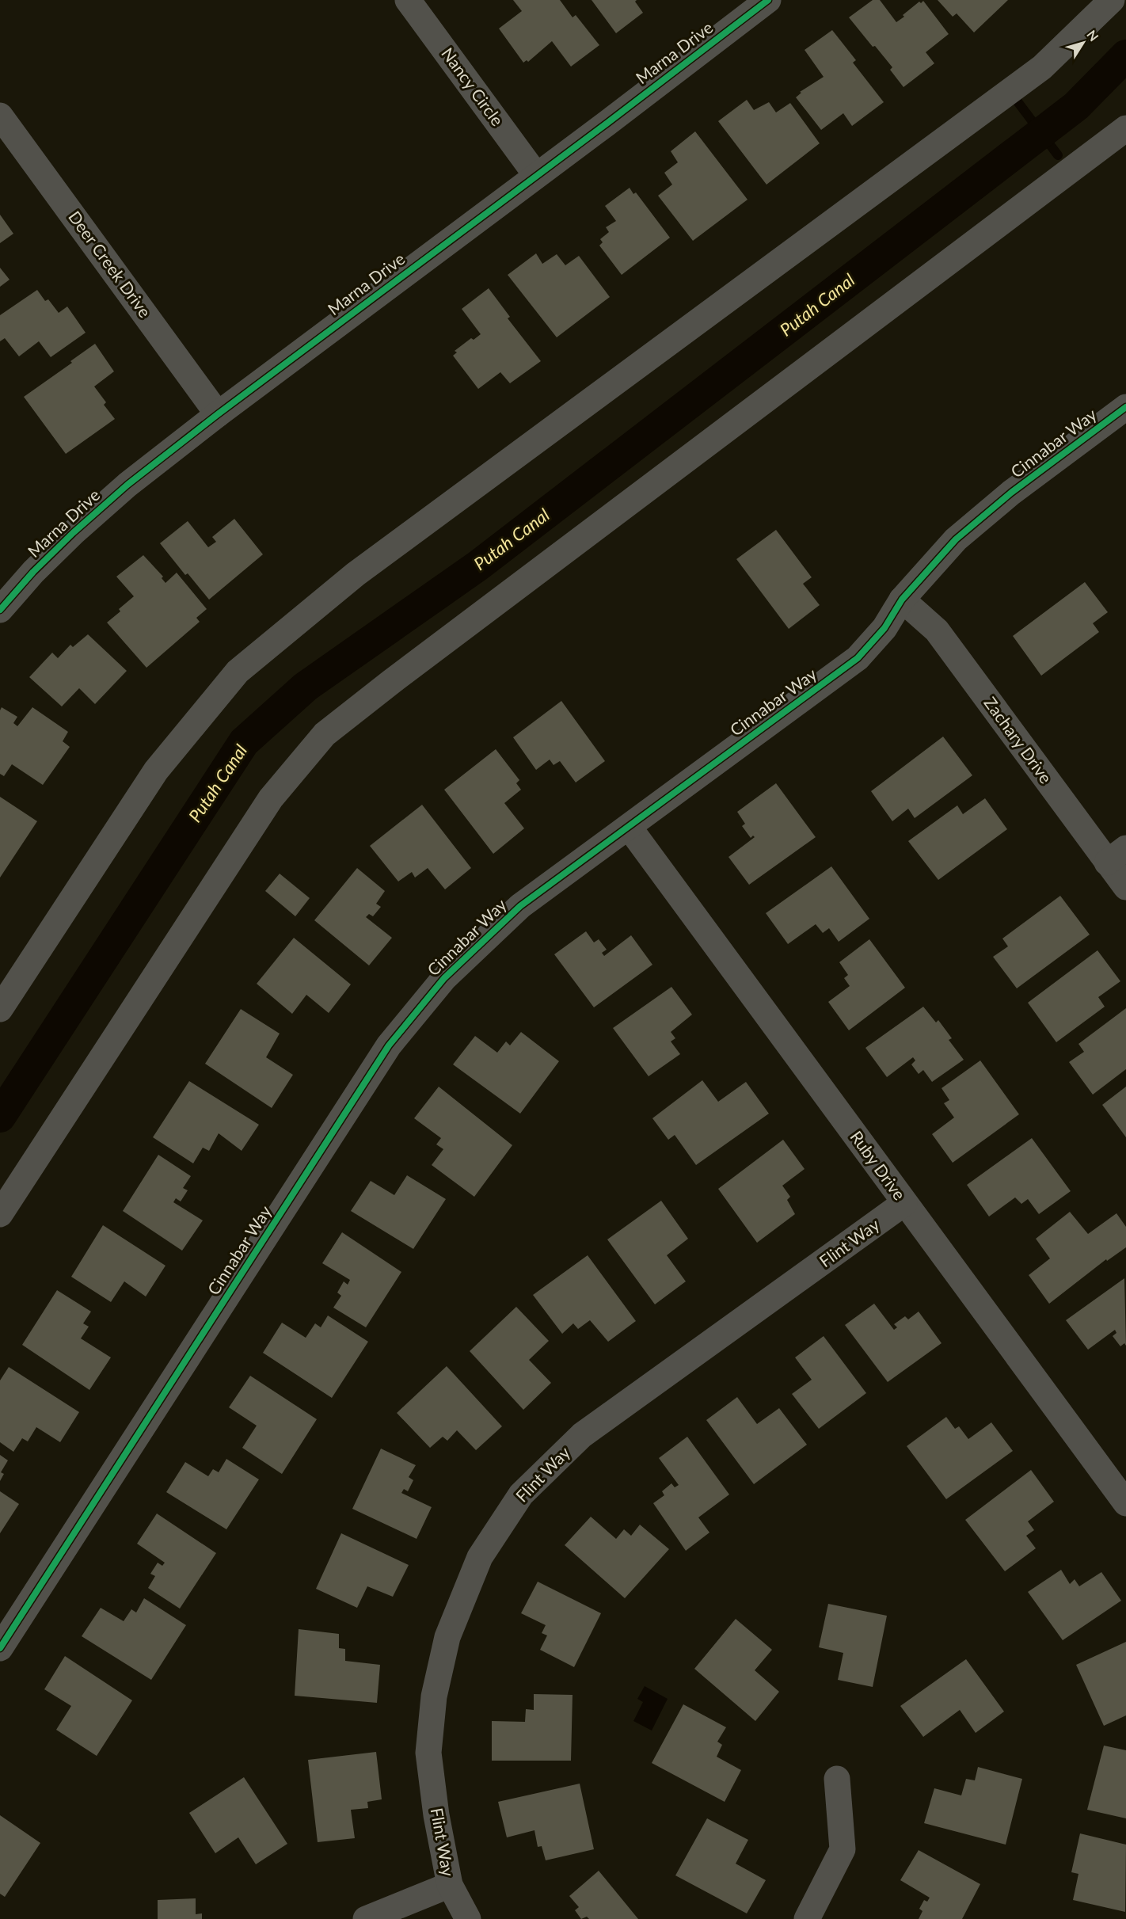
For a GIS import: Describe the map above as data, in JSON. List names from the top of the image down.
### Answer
{
  "streets": {
    "street": [
      "Marna Drive",
      "Nancy Circle",
      "Deer Creek Drive",
      "Cinnabar Way",
      "Zachary Drive",
      "Ruby Drive",
      "Flint Way"
    ]
  },
  "crossings": [
    ["Marna Drive", "Nancy Circle"],
    ["Marna Drive", "Deer Creek Drive"],
    ["Cinnabar Way", "Zachary Drive"],
    ["Cinnabar Way", "Ruby Drive"],
    ["Ruby Drive", "Flint Way"]
  ],
  "water": ["Putah Canal"],
  "north": "top right"
}
